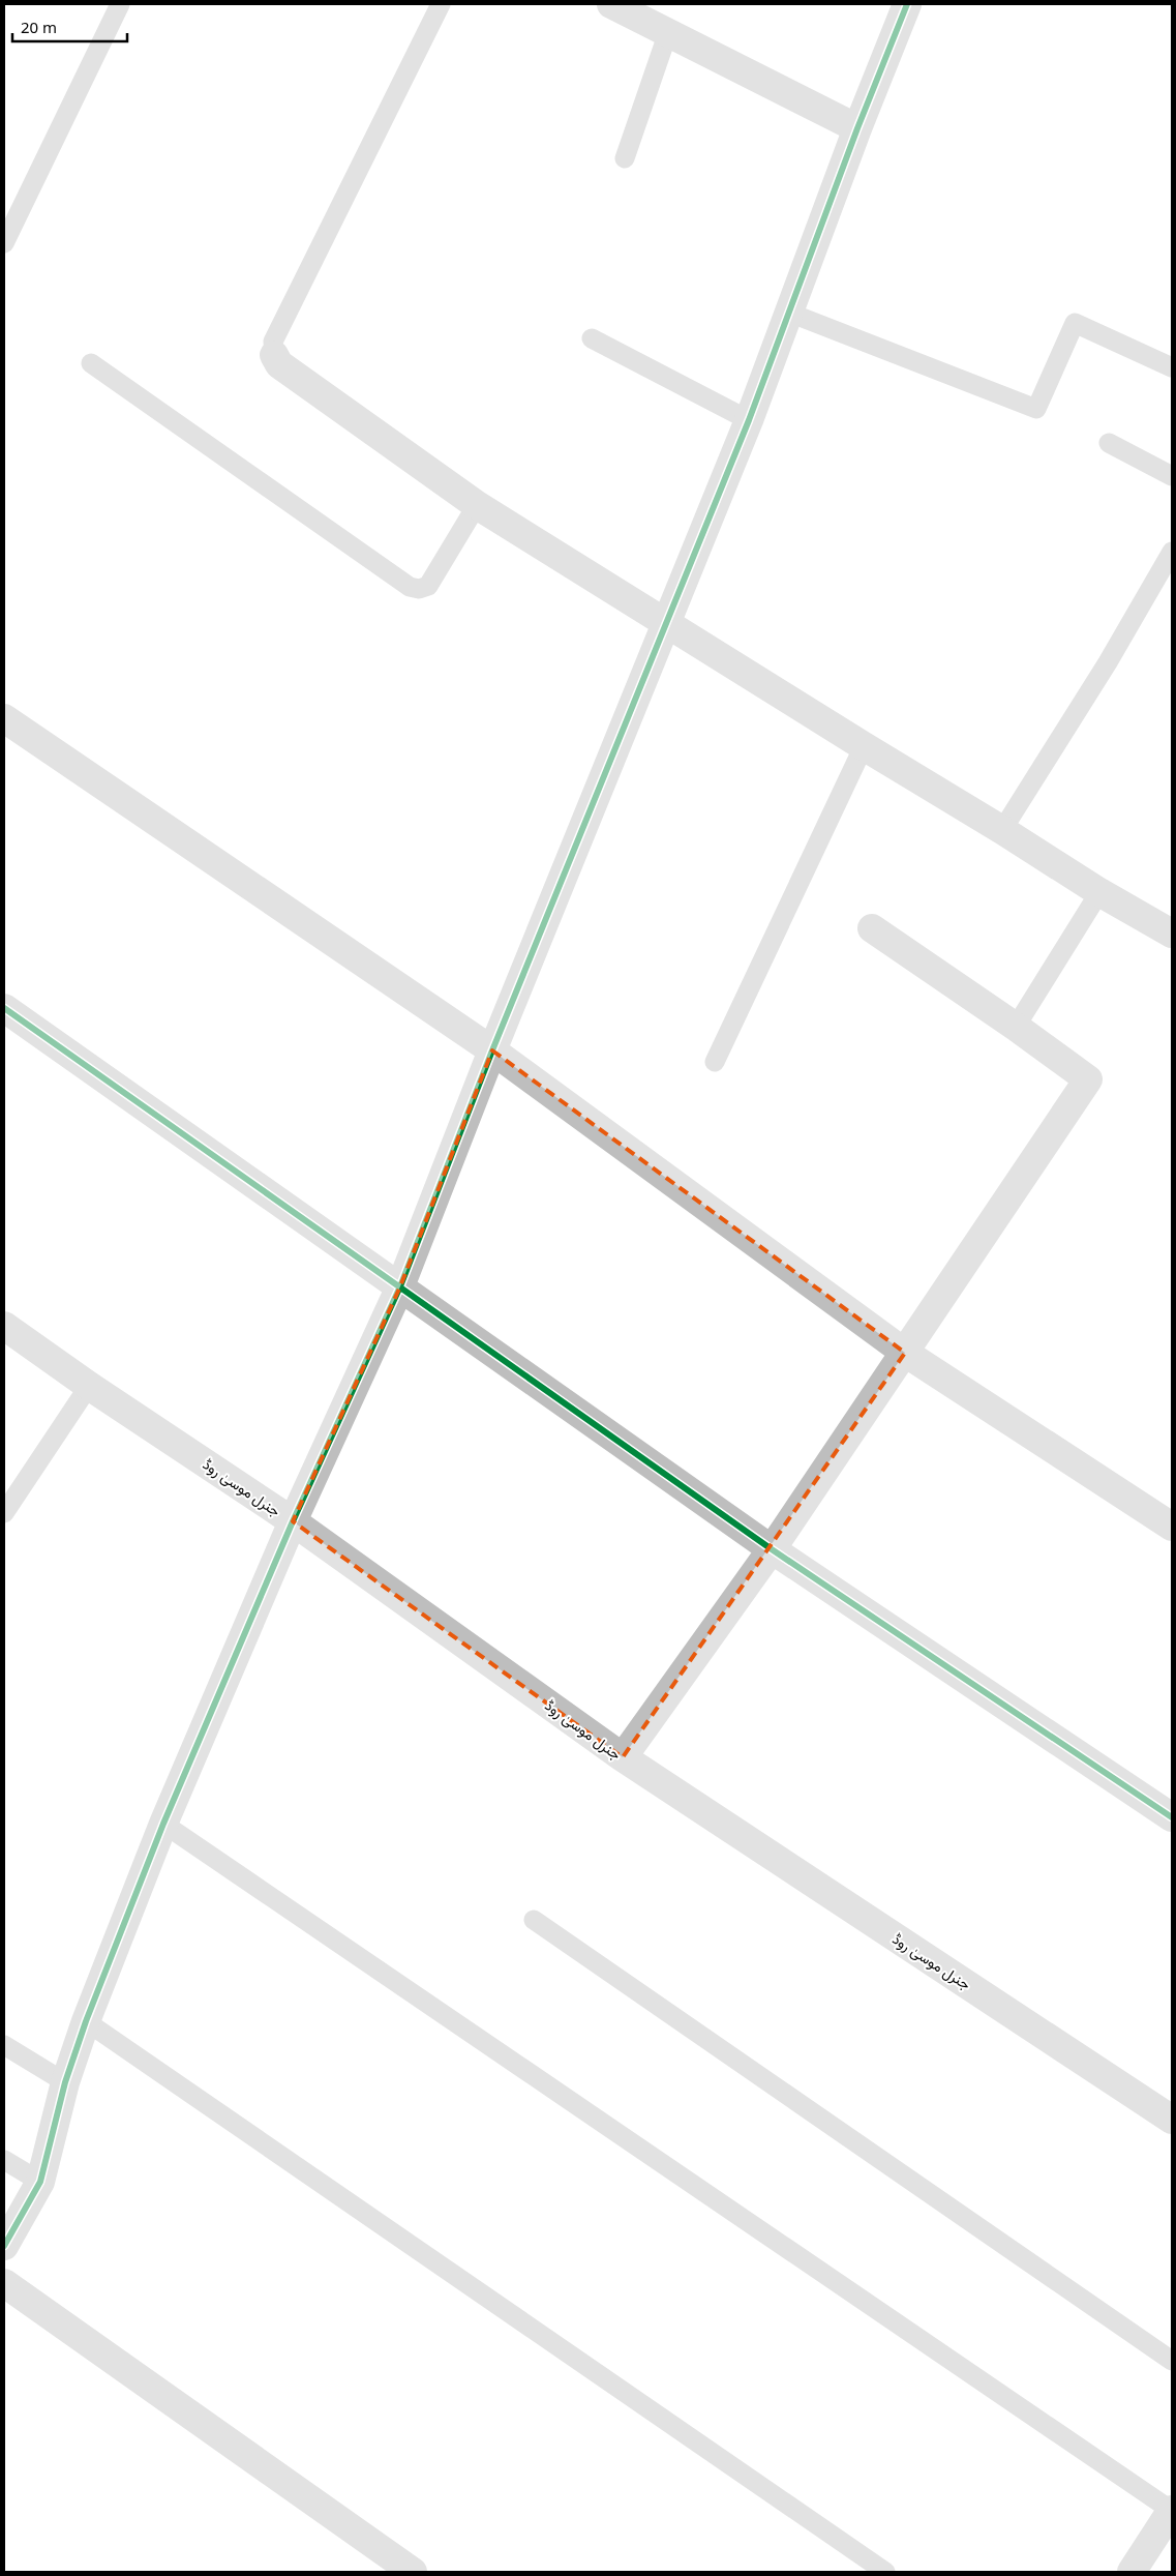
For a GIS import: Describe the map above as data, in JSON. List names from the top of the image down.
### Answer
{
  "streets": {
    "street": ["جنرل موسیٰ روڈ"]
  },
  "scale_bar": "20 m"
}
